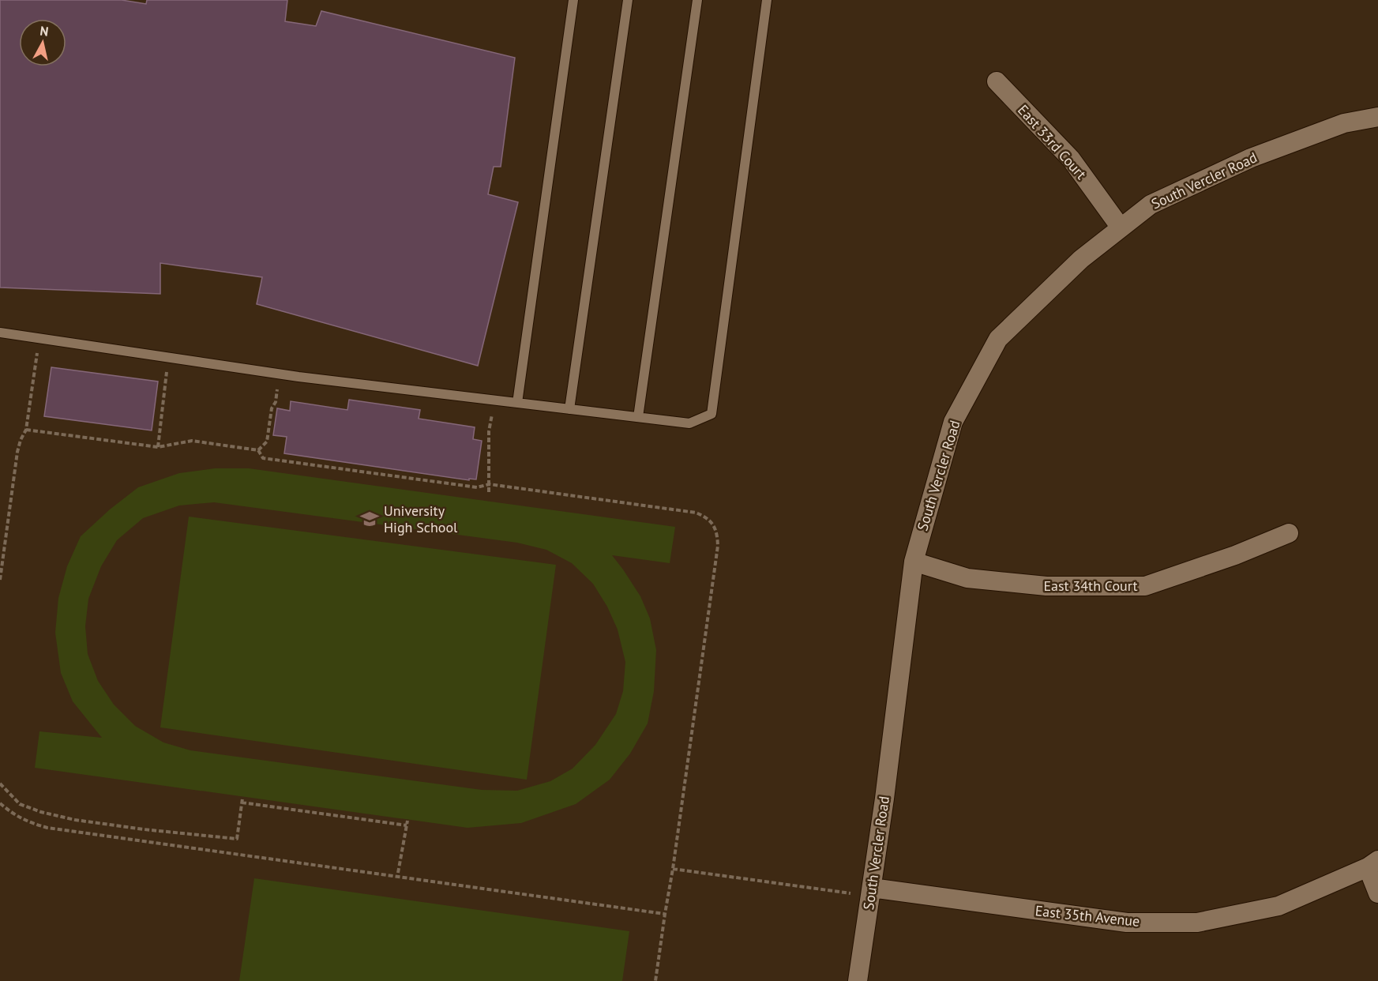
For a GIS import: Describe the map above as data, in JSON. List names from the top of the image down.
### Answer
{
  "streets": {
    "street": [
      "East 33rd Court",
      "South Vercler Road",
      "East 34th Court",
      "East 35th Avenue"
    ]
  },
  "crossings": [
    ["East 33rd Court", "South Vercler Road"],
    ["South Vercler Road", "East 34th Court"],
    ["South Vercler Road", "East 35th Avenue"]
  ],
  "places": {
    "school or university": ["University High School"]
  },
  "north": "top"
}
